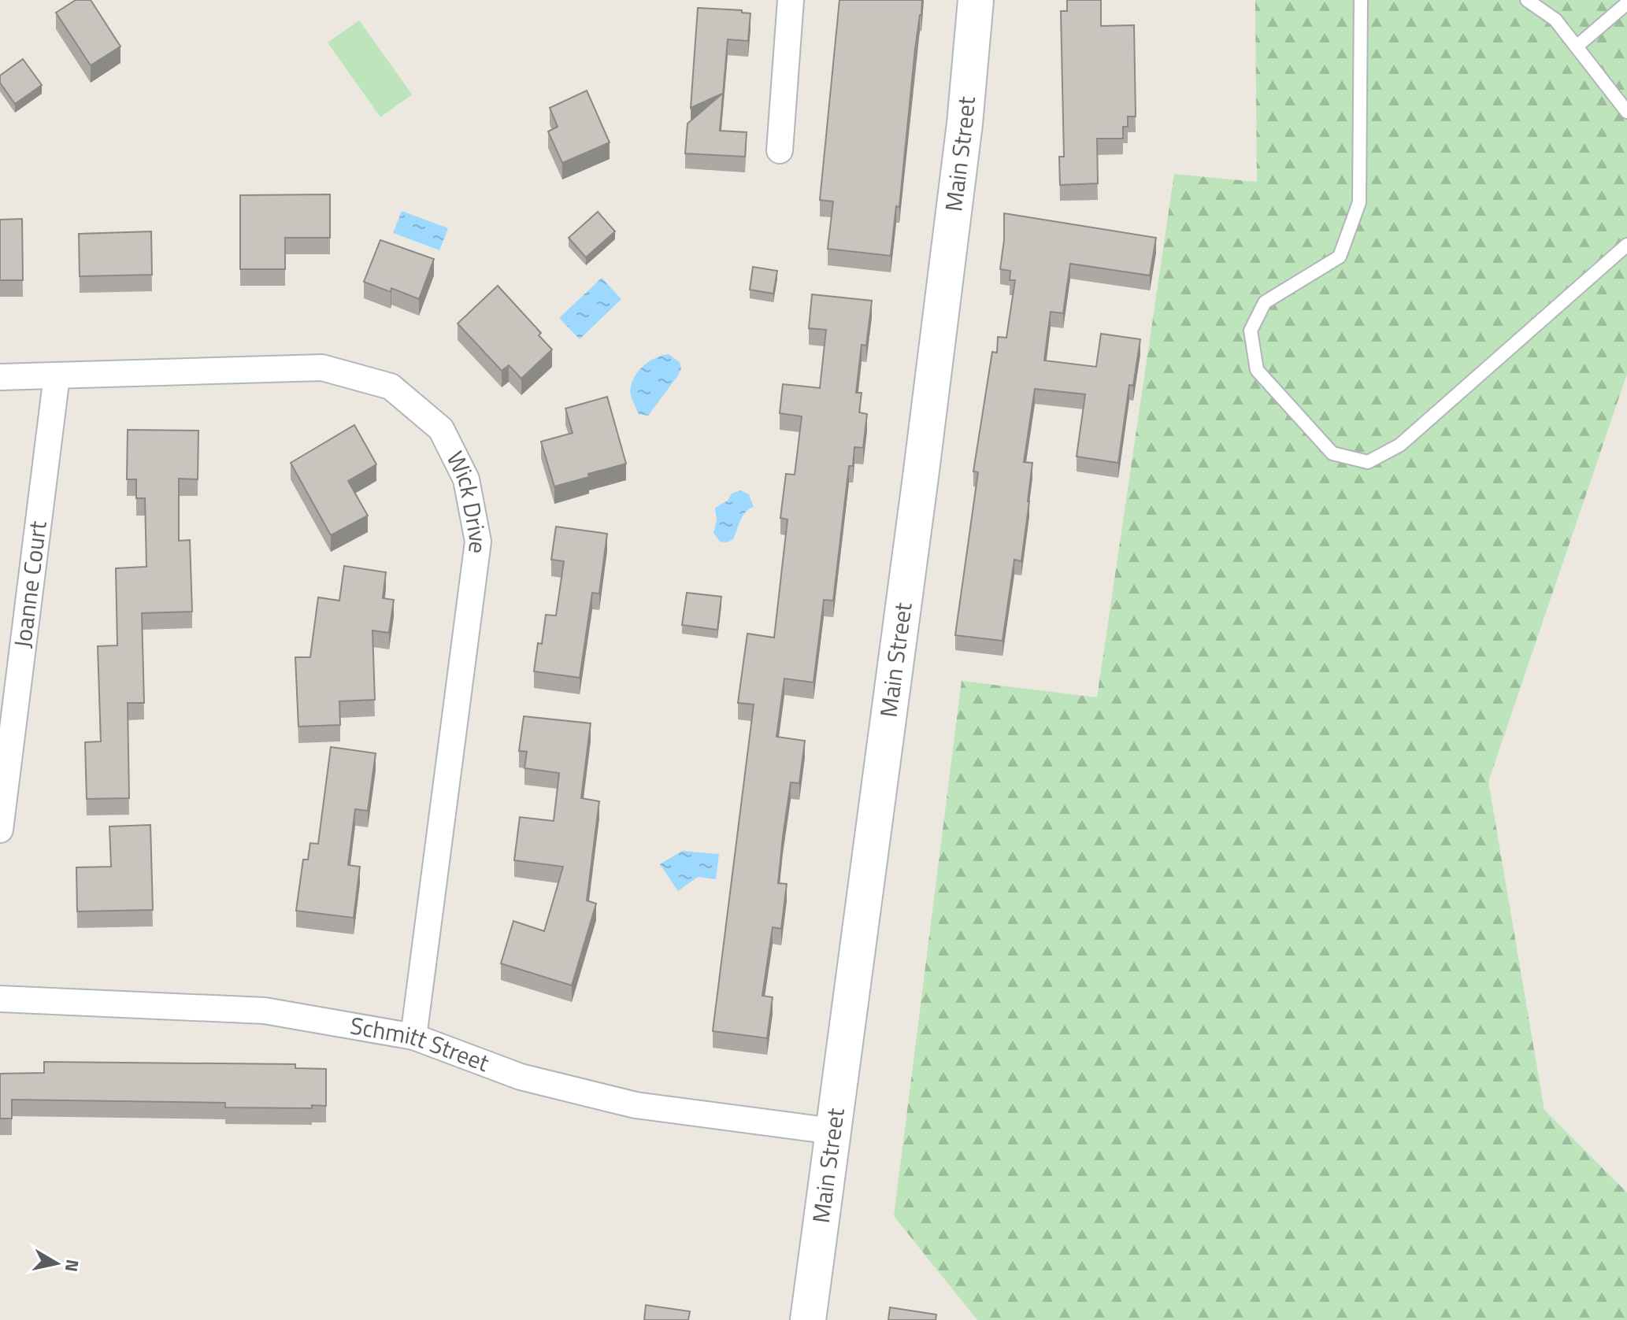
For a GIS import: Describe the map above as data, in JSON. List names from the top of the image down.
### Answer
{
  "streets": {
    "main road": ["Main Street"],
    "street": ["Wick Drive", "Joanne Court", "Schmitt Street"]
  },
  "crossings": [
    ["Main Street", "Schmitt Street"],
    ["Wick Drive", "Joanne Court"],
    ["Wick Drive", "Schmitt Street"]
  ],
  "north": "right"
}
